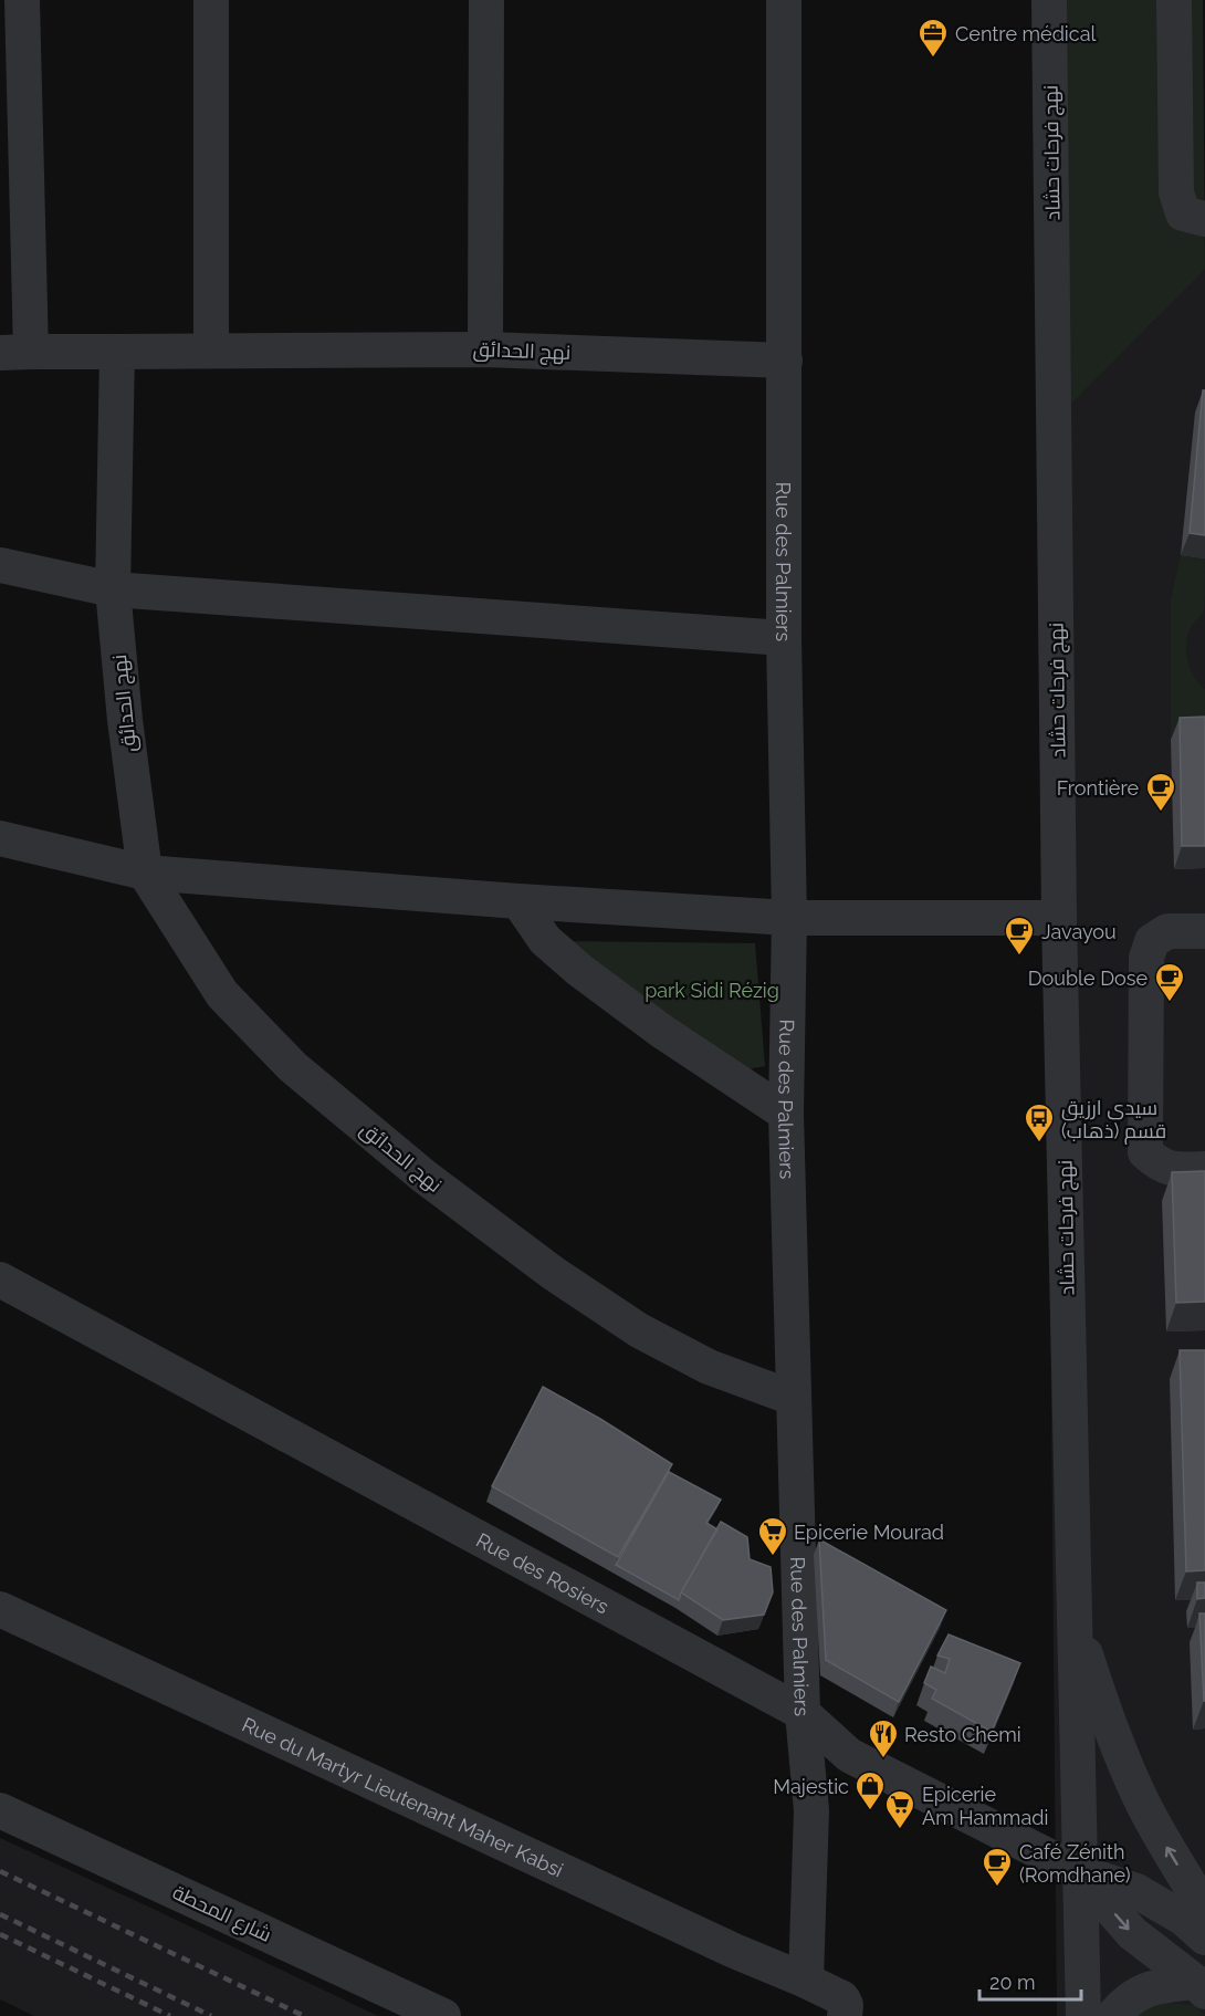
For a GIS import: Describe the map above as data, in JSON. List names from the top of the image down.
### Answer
{
  "streets": {
    "street": [
      "نهج فرحات حشاد",
      "نهج الحدائق",
      "Rue des Palmiers",
      "Rue des Rosiers",
      "Rue du Martyr Lieutenant Maher Kabsi",
      "شارع المحطة"
    ]
  },
  "crossings": [
    ["نهج فرحات حشاد", "Rue des Rosiers"],
    ["نهج الحدائق", "Rue des Palmiers"],
    ["Rue des Palmiers", "Rue des Rosiers"],
    ["Rue des Palmiers", "Rue du Martyr Lieutenant Maher Kabsi"]
  ],
  "parks": ["park Sidi Rézig"],
  "places": {
    "office": ["Centre médical"],
    "cafe": [
      "Frontière",
      "Javayou",
      "Double Dose",
      "Café Zénith (Romdhane)"
    ],
    "bus stop": ["سيدي ارزيق قسم (ذهاب)"],
    "supermarket": ["Epicerie Mourad", "Epicerie Am Hammadi"],
    "restaurant": ["Resto Chemi"],
    "shop": ["Majestic"]
  },
  "scale_bar": "20 m"
}
